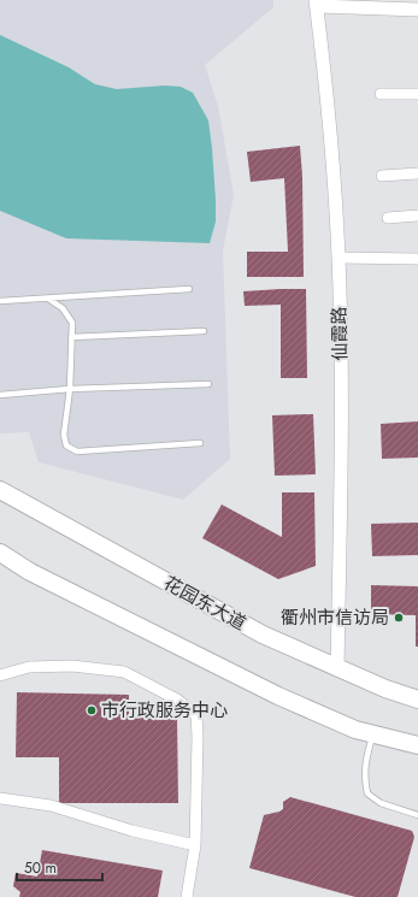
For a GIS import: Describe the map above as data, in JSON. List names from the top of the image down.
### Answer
{
  "streets": {
    "main road": ["花园东大道"],
    "street": ["仙霞路"]
  },
  "crossings": [
    ["仙霞路", "花园东大道"]
  ],
  "places": ["衢州市信访局", "市行政服务中心"],
  "scale_bar": "50 m"
}
